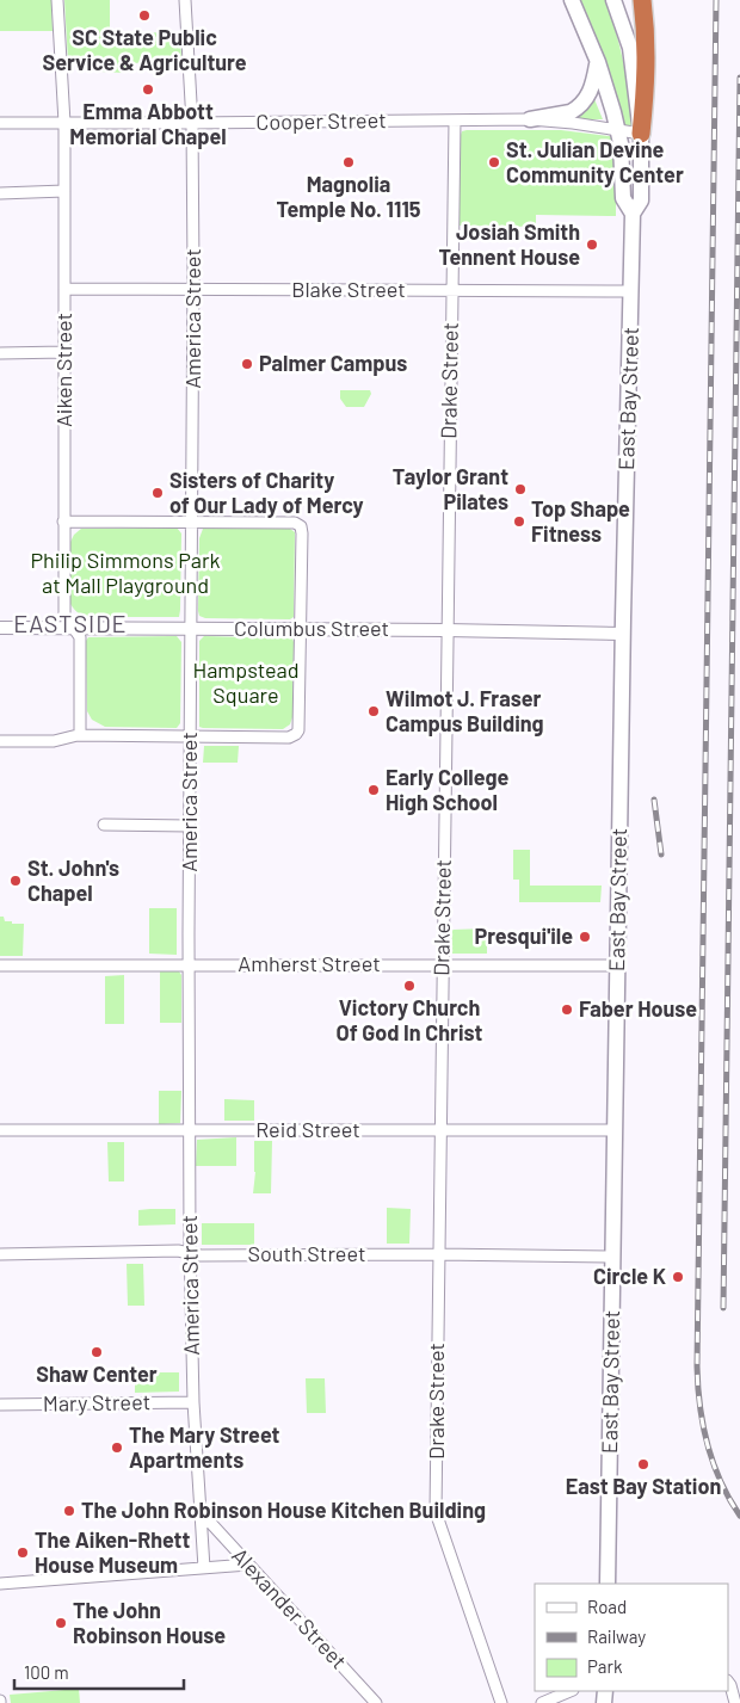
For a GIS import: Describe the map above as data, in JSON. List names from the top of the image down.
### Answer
{
  "streets": {
    "main road": ["East Bay Street"],
    "street": [
      "Cooper Street",
      "Blake Street",
      "America Street",
      "Aiken Street",
      "Drake Street",
      "Columbus Street",
      "Amherst Street",
      "Reid Street",
      "South Street",
      "Mary Street",
      "Alexander Street"
    ]
  },
  "crossings": [
    ["Cooper Street", "America Street"],
    ["Cooper Street", "Aiken Street"],
    ["Cooper Street", "Drake Street"],
    ["Blake Street", "America Street"],
    ["Blake Street", "Aiken Street"],
    ["Blake Street", "Drake Street"],
    ["Blake Street", "East Bay Street"],
    ["America Street", "Columbus Street"],
    ["America Street", "Amherst Street"],
    ["America Street", "Reid Street"],
    ["America Street", "South Street"],
    ["America Street", "Mary Street"],
    ["America Street", "Alexander Street"],
    ["Aiken Street", "Columbus Street"],
    ["Drake Street", "Columbus Street"],
    ["Drake Street", "Amherst Street"],
    ["Drake Street", "Reid Street"],
    ["Drake Street", "South Street"],
    ["East Bay Street", "Columbus Street"],
    ["East Bay Street", "Amherst Street"],
    ["East Bay Street", "Reid Street"],
    ["East Bay Street", "South Street"]
  ],
  "districts": ["EASTSIDE"],
  "parks": ["Philip Simmons Park at Mall Playground", "Hampstead Square"],
  "places": [
    "SC State Public Service & Agriculture",
    "Emma Abbott Memorial Chapel",
    "Magnolia Temple No. 1115",
    "St. Julian Devine Community Center",
    "Josiah Smith Tennent House",
    "Palmer Campus",
    "Taylor Grant Pilates",
    "Sisters of Charity of Our Lady of Mercy",
    "Top Shape Fitness",
    "Wilmot J. Fraser Campus Building",
    "Early College High School",
    "St. John's Chapel",
    "Presqui'ile",
    "Victory Church Of God In Christ",
    "Faber House",
    "Circle K",
    "Shaw Center",
    "The Mary Street Apartments",
    "East Bay Station",
    "The John Robinson House Kitchen Building",
    "The Aiken-Rhett House Museum",
    "The John Robinson House"
  ],
  "legend": ["Road", "Railway", "Park"],
  "scale_bar": "100 m"
}
